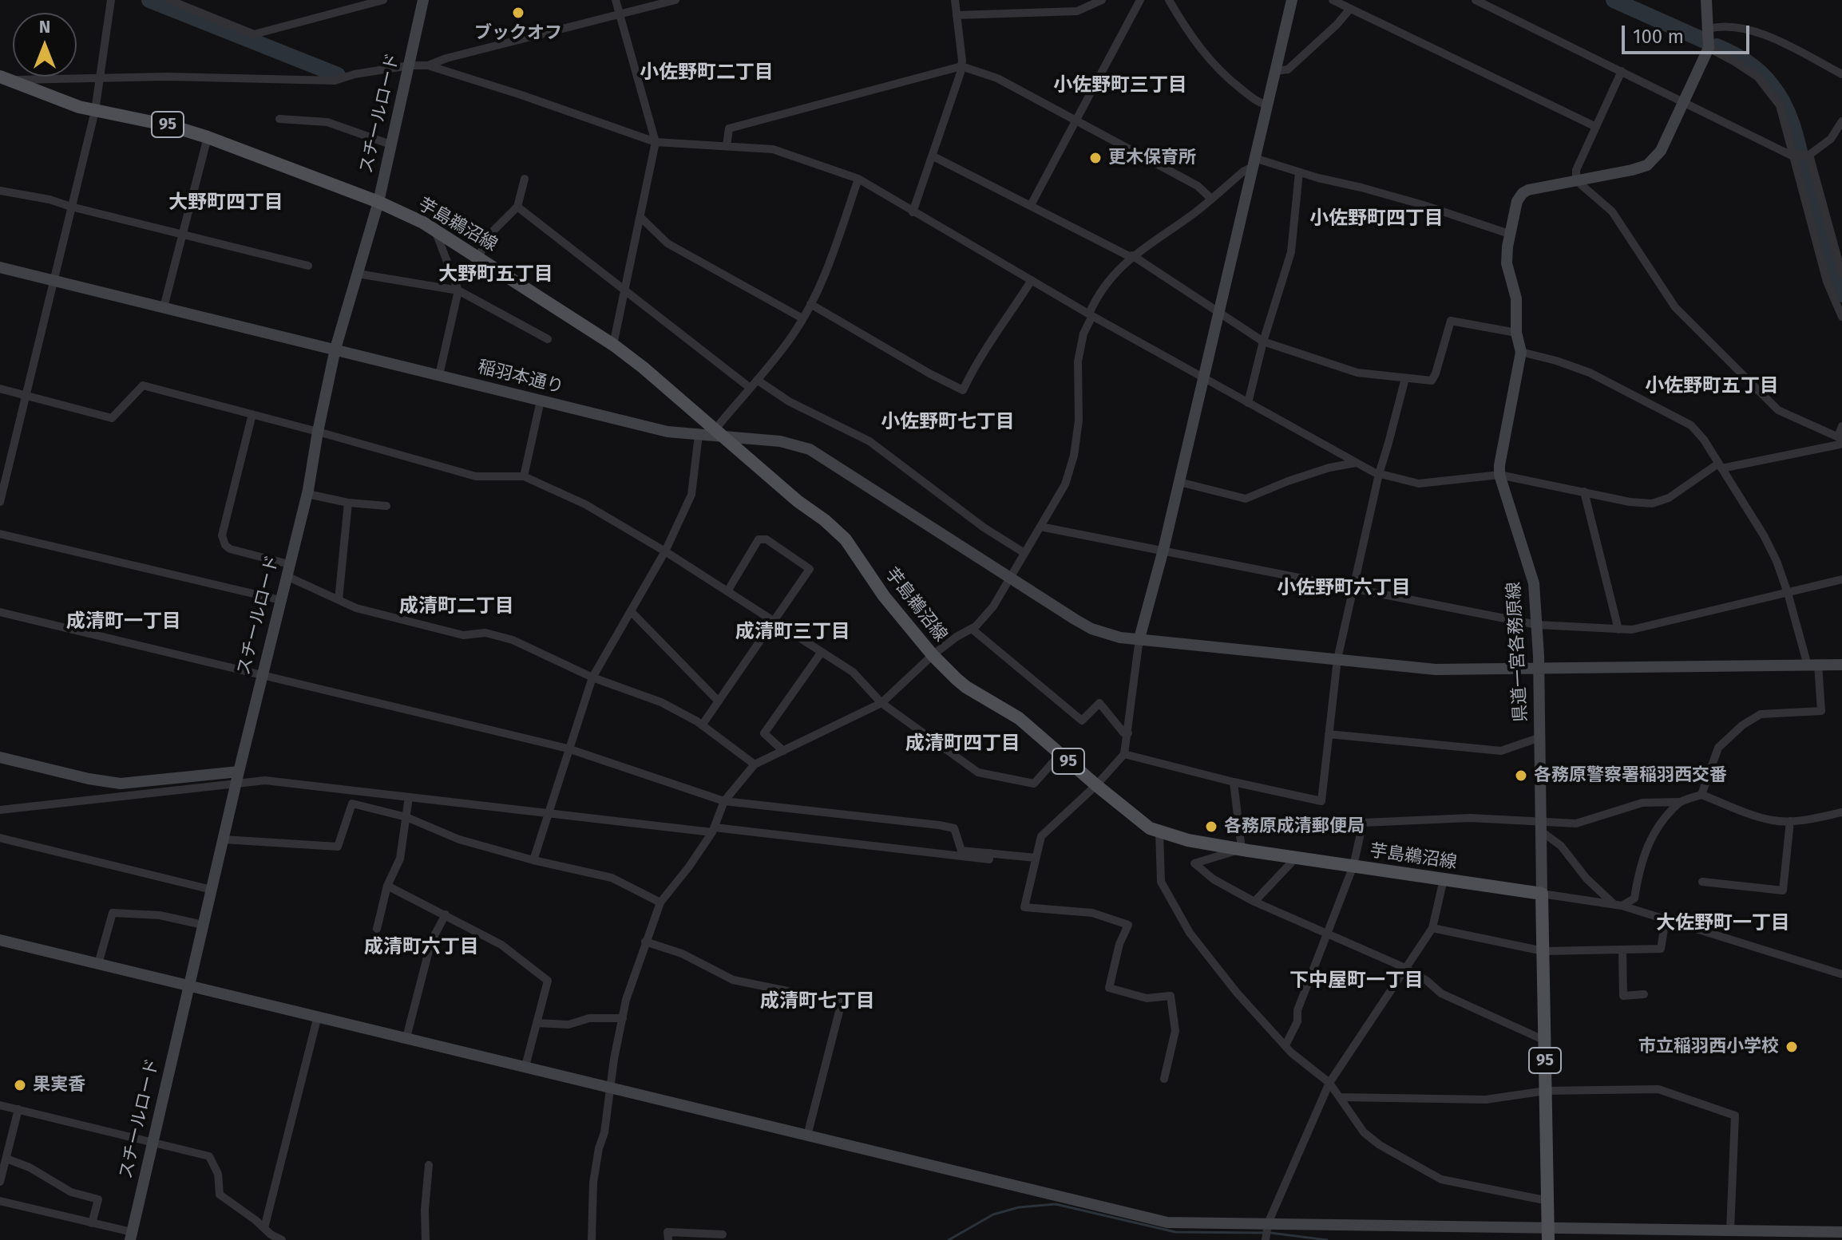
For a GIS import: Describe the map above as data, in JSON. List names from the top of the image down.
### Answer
{
  "streets": {
    "main road": ["95", "芋島鵜沼線"],
    "street": ["スチールロード", "稲羽本通り", "県道一宮各務原線"]
  },
  "crossings": [
    ["スチールロード", "芋島鵜沼線"],
    ["スチールロード", "稲羽本通り"],
    ["95", "芋島鵜沼線"],
    ["95", "県道一宮各務原線"],
    ["芋島鵜沼線", "稲羽本通り"],
    ["芋島鵜沼線", "県道一宮各務原線"],
    ["稲羽本通り", "県道一宮各務原線"]
  ],
  "districts": [
    "小佐野町二丁目",
    "小佐野町三丁目",
    "大野町四丁目",
    "小佐野町四丁目",
    "大野町五丁目",
    "小佐野町五丁目",
    "小佐野町七丁目",
    "小佐野町六丁目",
    "成清町二丁目",
    "成清町一丁目",
    "成清町三丁目",
    "成清町四丁目",
    "大佐野町一丁目",
    "成清町六丁目",
    "下中屋町一丁目",
    "成清町七丁目"
  ],
  "places": [
    "ブックオフ",
    "更木保育所",
    "各務原警察署稲羽西交番",
    "各務原成清郵便局",
    "市立稲羽西小学校",
    "果実香"
  ],
  "scale_bar": "100 m",
  "north": "top"
}
